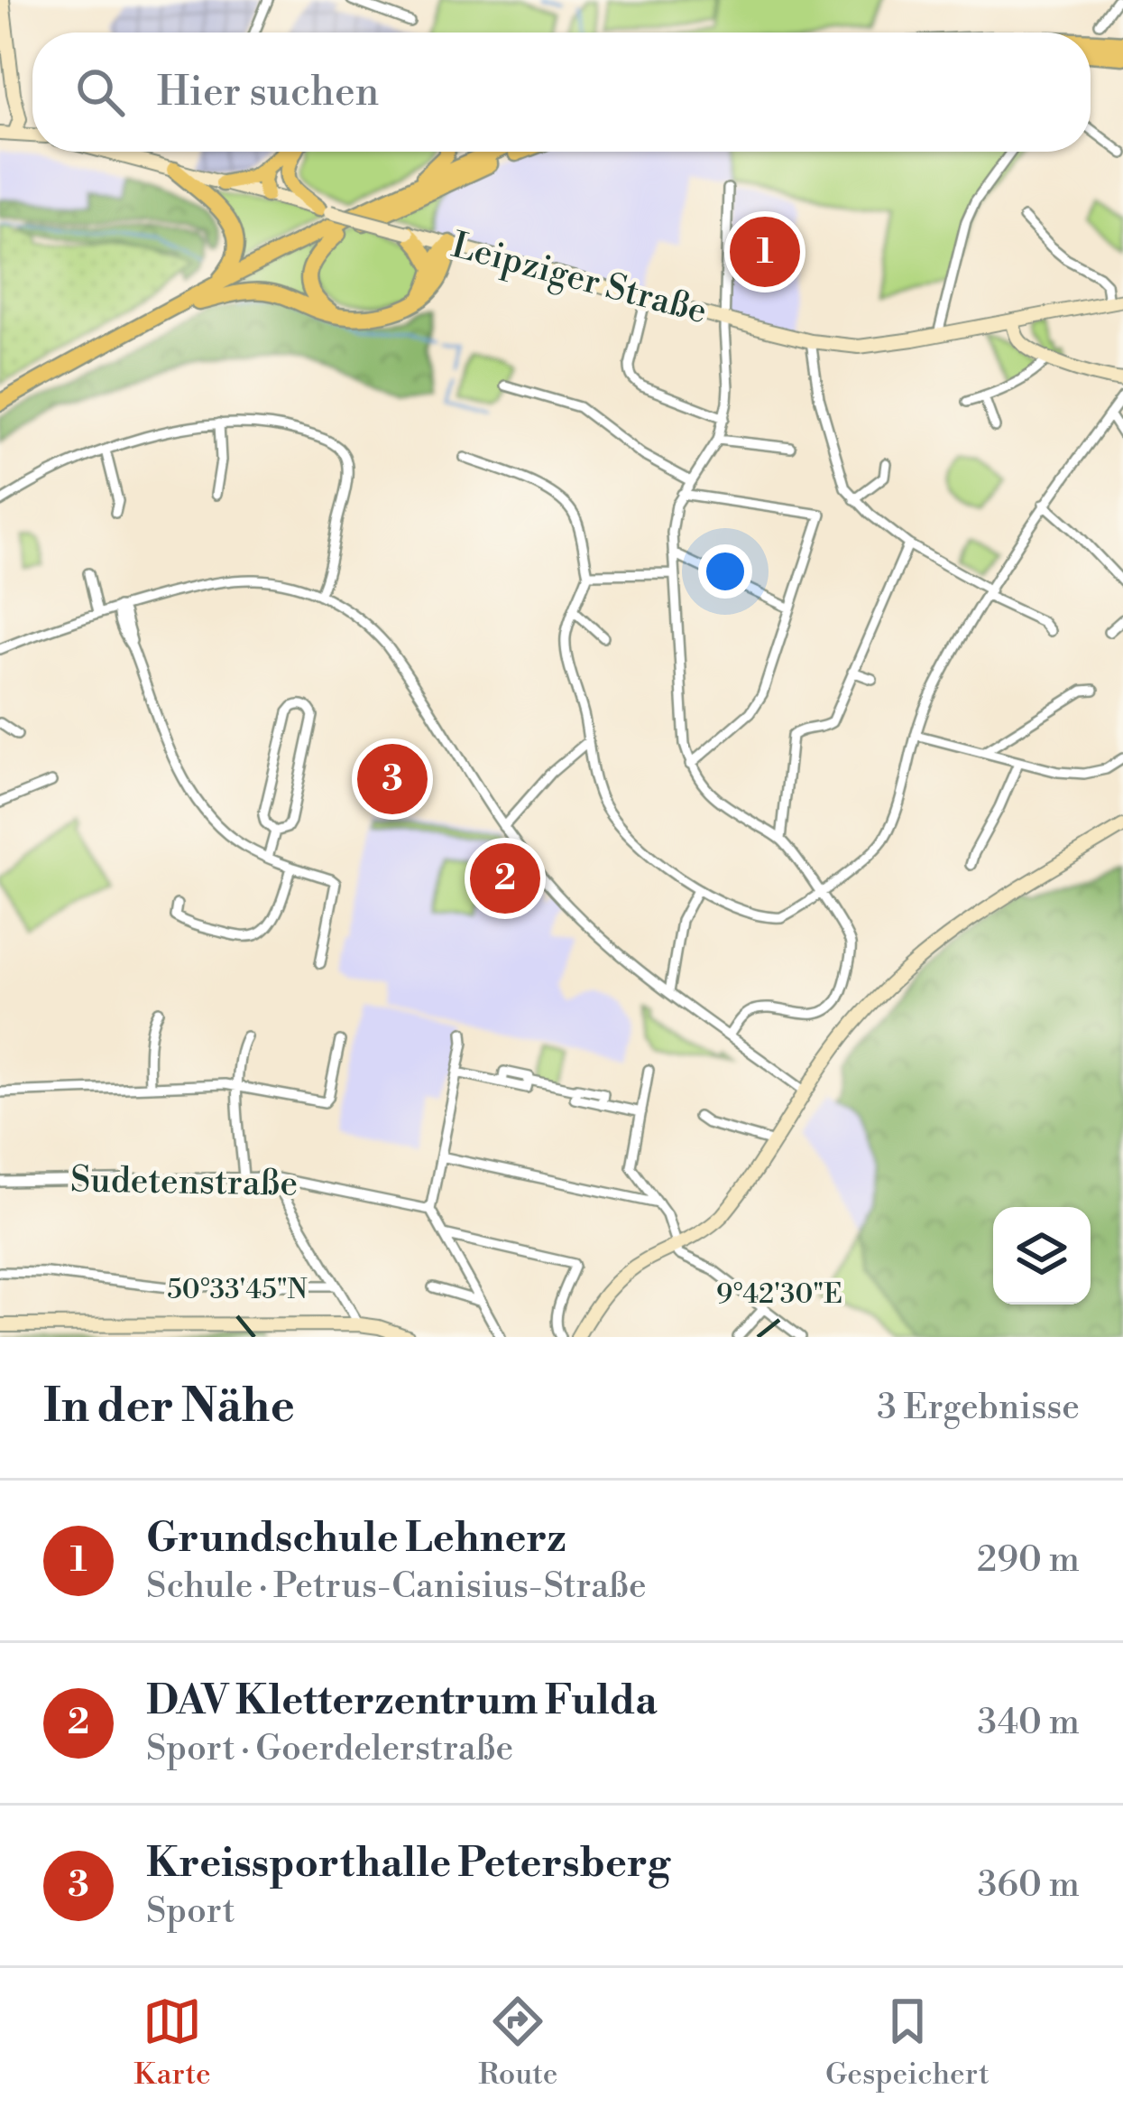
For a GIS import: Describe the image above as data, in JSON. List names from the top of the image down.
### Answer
{
  "streets": {
    "main road": ["Leipziger Straße"],
    "street": ["Sudetenstraße"]
  },
  "page": {
    "search": "Hier suchen",
    "pins": ["1", "3", "2"],
    "heading": ["In der Nähe", "3 Ergebnisse"],
    "list": [
      {
        "mark": "1",
        "name": "Grundschule Lehnerz",
        "note": "Schule · Petrus-Canisius-Straße",
        "value": "290 m"
      },
      {
        "mark": "2",
        "name": "DAV Kletterzentrum Fulda",
        "note": "Sport · Goerdelerstraße",
        "value": "340 m"
      },
      {
        "mark": "3",
        "name": "Kreissporthalle Petersberg",
        "note": "Sport",
        "value": "360 m"
      }
    ],
    "nav": ["Karte", "Route", "Gespeichert"]
  },
  "coordinates": ["50°33'45\"N", "9°42'30\"E"]
}
